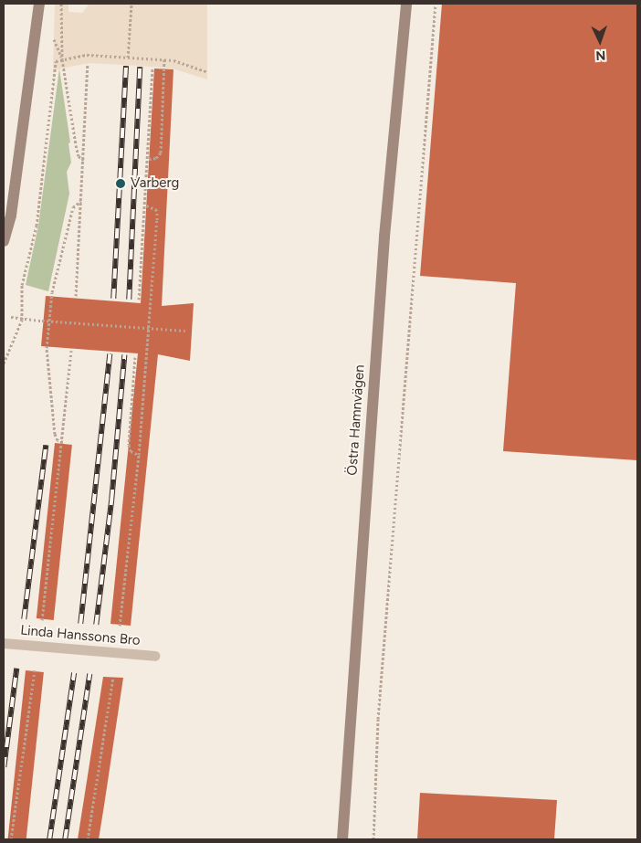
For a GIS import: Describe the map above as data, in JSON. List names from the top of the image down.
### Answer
{
  "streets": {
    "street": ["Östra Hamnvägen"],
    "lane": ["Linda Hanssons Bro"]
  },
  "places": ["Varberg"],
  "north": "bottom"
}
